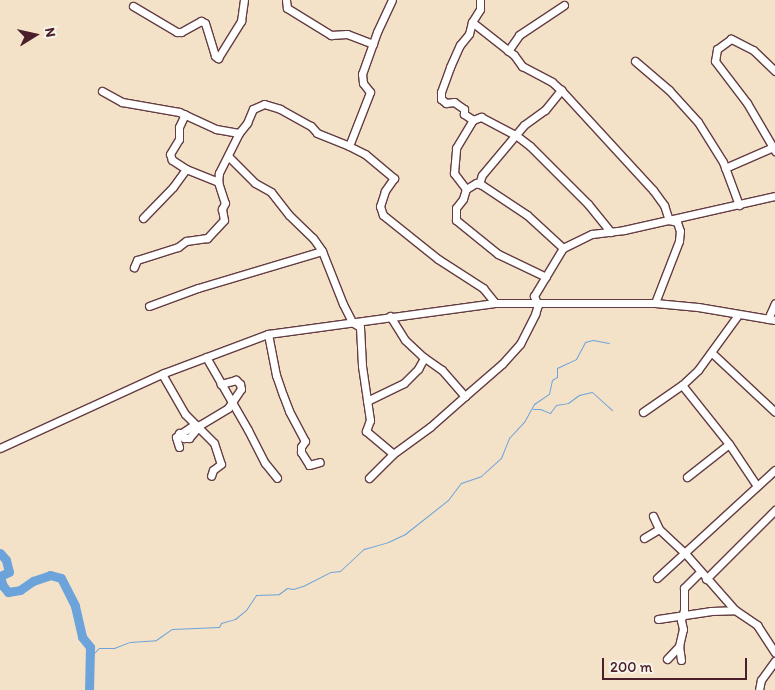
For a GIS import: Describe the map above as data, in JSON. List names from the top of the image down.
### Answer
{
  "scale_bar": "200 m",
  "north": "right"
}
